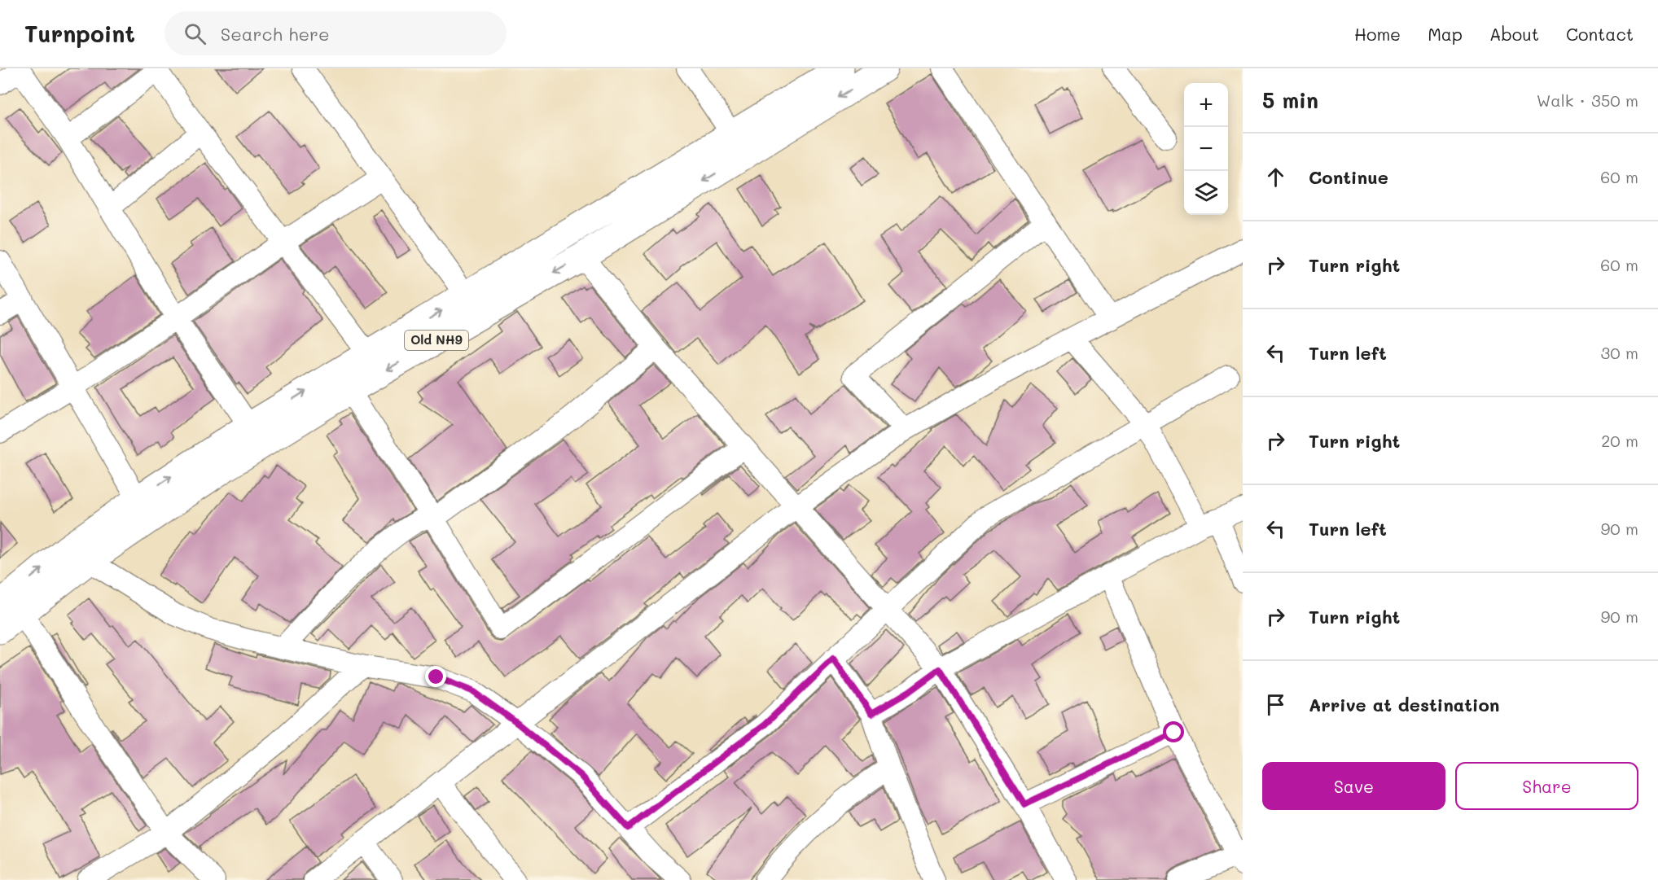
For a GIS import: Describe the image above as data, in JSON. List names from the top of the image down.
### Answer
{
  "streets": {
    "main road": ["Old NH9"]
  },
  "page": {
    "header": "Turnpoint",
    "search": "Search here",
    "nav": [
      "Home",
      "Map",
      "About",
      "Contact"
    ],
    "heading": ["5 min", "Walk · 350 m"],
    "map_buttons": ["+", "−"],
    "list": [
      ["Continue", "60 m"],
      ["Turn right", "60 m"],
      ["Turn left", "30 m"],
      ["Turn right", "20 m"],
      ["Turn left", "90 m"],
      ["Turn right", "90 m"],
      "Arrive at destination"
    ],
    "buttons": ["Save", "Share"]
  }
}
